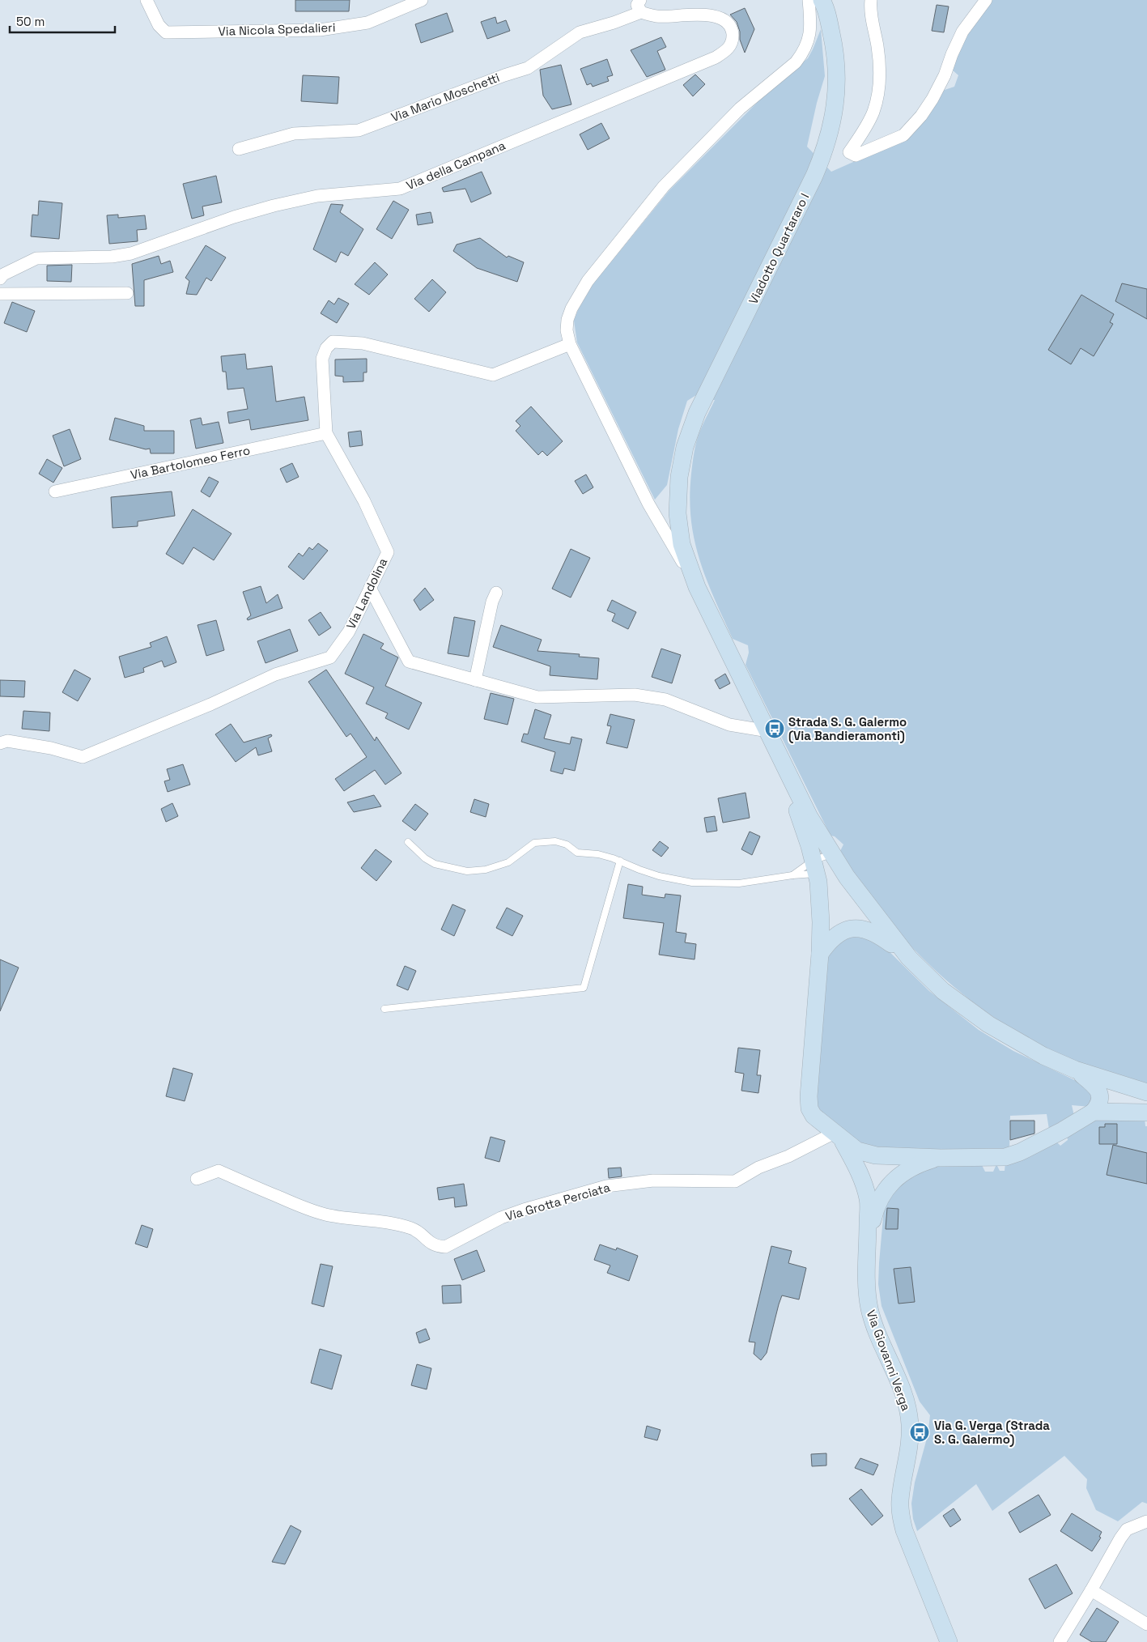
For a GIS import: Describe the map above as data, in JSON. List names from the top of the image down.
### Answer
{
  "streets": {
    "main road": ["Viadotto Quartararo I", "Via Giovanni Verga"],
    "street": [
      "Via Nicola Spedalieri",
      "Via Mario Moschetti",
      "Via della Campana",
      "Via Bartolomeo Ferro",
      "Via Landolina",
      "Via Grotta Perciata"
    ]
  },
  "crossings": [
    ["Via Mario Moschetti", "Via della Campana"],
    ["Via Bartolomeo Ferro", "Via Landolina"]
  ],
  "places": {
    "bus stop": ["Strada S. G. Galermo (Via Bandieramonti)", "Via G. Verga (Strada S. G. Galermo)"]
  },
  "scale_bar": "50 m"
}
